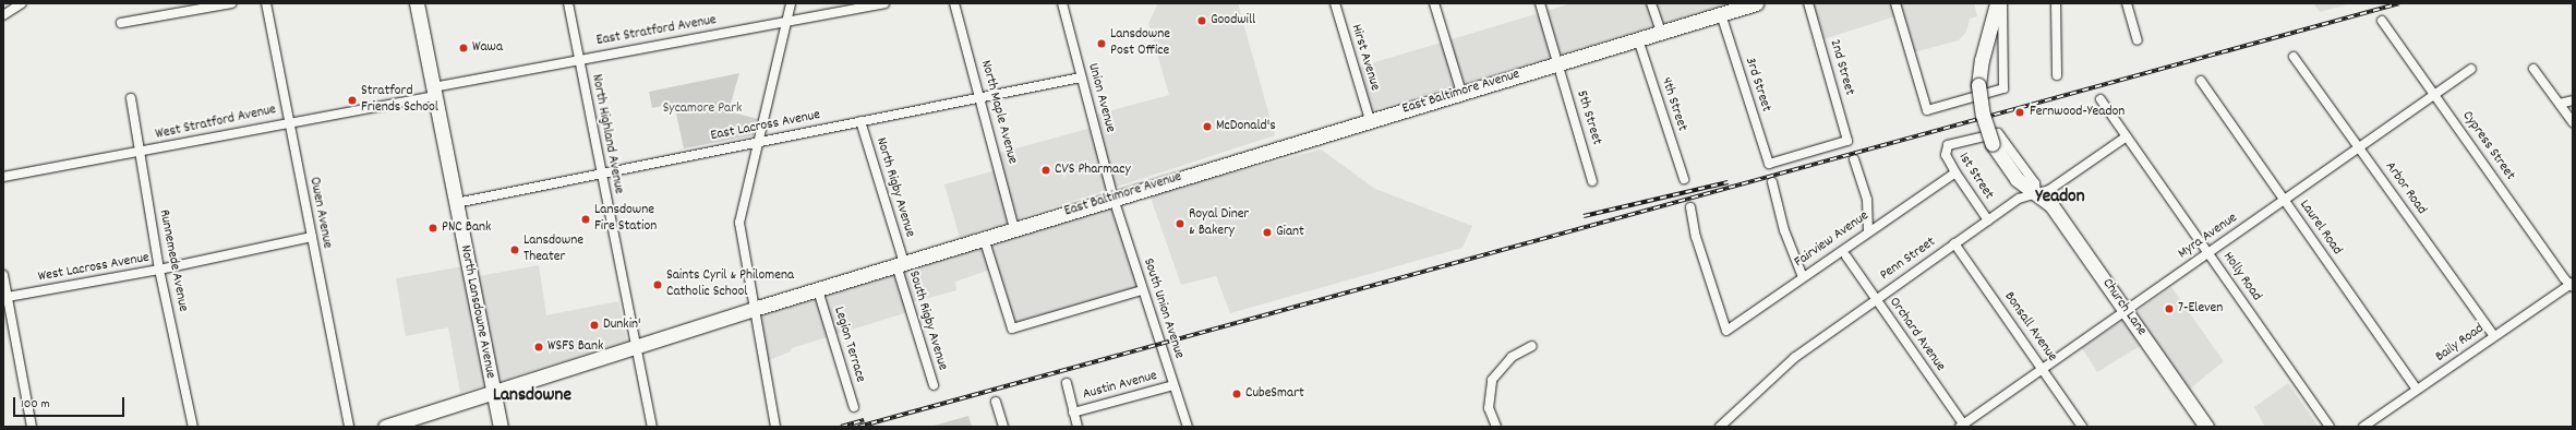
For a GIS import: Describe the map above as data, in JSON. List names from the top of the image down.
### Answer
{
  "streets": {
    "main road": ["East Baltimore Avenue", "Church Lane", "North Lansdowne Avenue"],
    "street": [
      "East Stratford Avenue",
      "Hirst Avenue",
      "2nd Street",
      "3rd Street",
      "Union Avenue",
      "4th Street",
      "North Maple Avenue",
      "5th Street",
      "West Stratford Avenue",
      "East Lacross Avenue",
      "North Highland Avenue",
      "Cypress Street",
      "1st Street",
      "North Rigby Avenue",
      "Arbor Road",
      "Owen Avenue",
      "Laurel Road",
      "Myra Avenue",
      "Fairview Avenue",
      "Penn Street",
      "Runnemede Avenue",
      "West Lacross Avenue",
      "Holly Road",
      "South Union Avenue",
      "South Rigby Avenue",
      "Bonsall Avenue",
      "Orchard Avenue",
      "Baily Road",
      "Legion Terrace",
      "Austin Avenue"
    ]
  },
  "crossings": [
    ["East Stratford Avenue", "West Stratford Avenue"],
    ["East Stratford Avenue", "North Highland Avenue"],
    ["East Stratford Avenue", "North Lansdowne Avenue"],
    ["Hirst Avenue", "East Baltimore Avenue"],
    ["2nd Street", "3rd Street"],
    ["3rd Street", "East Baltimore Avenue"],
    ["East Baltimore Avenue", "Union Avenue"],
    ["East Baltimore Avenue", "4th Street"],
    ["East Baltimore Avenue", "North Maple Avenue"],
    ["East Baltimore Avenue", "5th Street"],
    ["East Baltimore Avenue", "North Highland Avenue"],
    ["East Baltimore Avenue", "North Rigby Avenue"],
    ["East Baltimore Avenue", "South Union Avenue"],
    ["East Baltimore Avenue", "North Lansdowne Avenue"],
    ["East Baltimore Avenue", "South Rigby Avenue"],
    ["East Baltimore Avenue", "Legion Terrace"],
    ["Union Avenue", "East Lacross Avenue"],
    ["Union Avenue", "South Union Avenue"],
    ["North Maple Avenue", "East Lacross Avenue"],
    ["West Stratford Avenue", "Owen Avenue"],
    ["West Stratford Avenue", "Runnemede Avenue"],
    ["West Stratford Avenue", "North Lansdowne Avenue"],
    ["East Lacross Avenue", "North Highland Avenue"],
    ["East Lacross Avenue", "North Rigby Avenue"],
    ["East Lacross Avenue", "North Lansdowne Avenue"],
    ["Cypress Street", "Myra Avenue"],
    ["Cypress Street", "Baily Road"],
    ["1st Street", "Fairview Avenue"],
    ["1st Street", "Penn Street"],
    ["1st Street", "Church Lane"],
    ["North Rigby Avenue", "South Rigby Avenue"],
    ["Arbor Road", "Myra Avenue"],
    ["Arbor Road", "Baily Road"],
    ["Owen Avenue", "West Lacross Avenue"],
    ["Laurel Road", "Myra Avenue"],
    ["Laurel Road", "Baily Road"],
    ["Myra Avenue", "Holly Road"],
    ["Myra Avenue", "Church Lane"],
    ["Myra Avenue", "Bonsall Avenue"],
    ["Myra Avenue", "Orchard Avenue"],
    ["Penn Street", "Holly Road"],
    ["Penn Street", "Church Lane"],
    ["Penn Street", "Bonsall Avenue"],
    ["Penn Street", "Orchard Avenue"],
    ["Runnemede Avenue", "West Lacross Avenue"],
    ["South Union Avenue", "Austin Avenue"]
  ],
  "districts": ["Yeadon", "Lansdowne"],
  "parks": ["Sycamore Park"],
  "places": [
    "Goodwill",
    "Lansdowne Post Office",
    "Wawa",
    "Stratford Friends School",
    "Fernwood-Yeadon",
    "McDonald's",
    "CVS Pharmacy",
    "Lansdowne Fire Station",
    "Royal Diner & Bakery",
    "PNC Bank",
    "Giant",
    "Lansdowne Theater",
    "Saints Cyril & Philomena Catholic School",
    "7-Eleven",
    "Dunkin'",
    "WSFS Bank",
    "CubeSmart"
  ],
  "scale_bar": "100 m"
}
